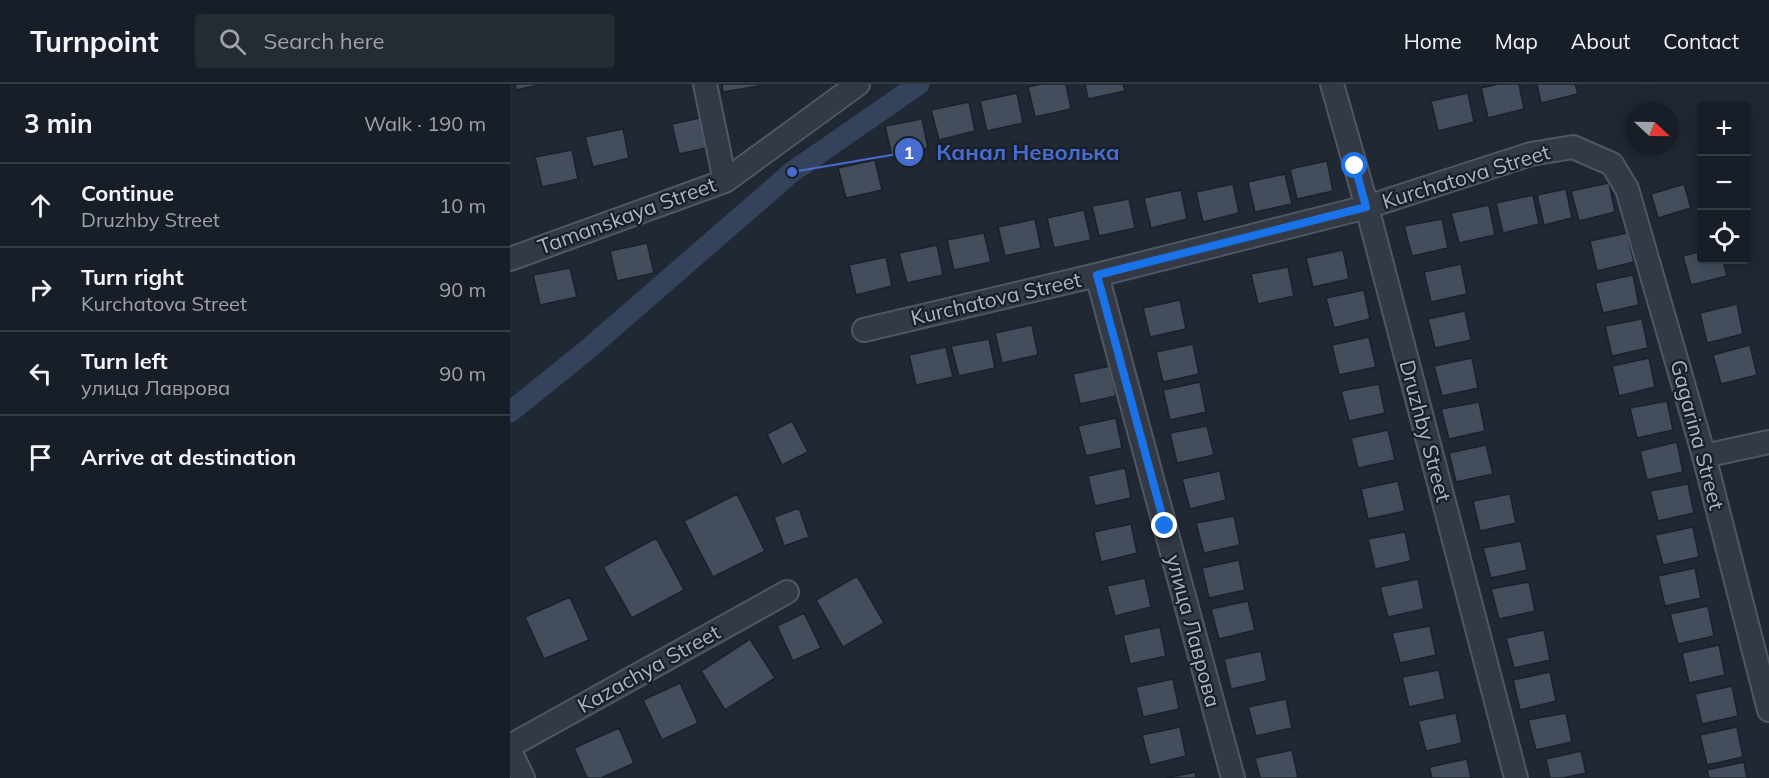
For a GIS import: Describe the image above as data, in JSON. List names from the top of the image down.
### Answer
{
  "streets": {
    "street": [
      "Kurchatova Street",
      "Tamanskaya Street",
      "Druzhby Street",
      "Gagarina Street",
      "улица Лаврова",
      "Kazachya Street"
    ]
  },
  "crossings": [
    ["Kurchatova Street", "Druzhby Street"],
    ["Kurchatova Street", "Gagarina Street"],
    ["Kurchatova Street", "улица Лаврова"]
  ],
  "places": ["Канал Неволька"],
  "north": "right",
  "page": {
    "header": "Turnpoint",
    "search": "Search here",
    "nav": [
      "Home",
      "Map",
      "About",
      "Contact"
    ],
    "heading": ["3 min", "Walk · 190 m"],
    "map_buttons": ["+", "−"],
    "list": [
      ["Continue", "Druzhby Street", "10 m"],
      ["Turn right", "Kurchatova Street", "90 m"],
      ["Turn left", "улица Лаврова", "90 m"],
      "Arrive at destination"
    ]
  }
}
